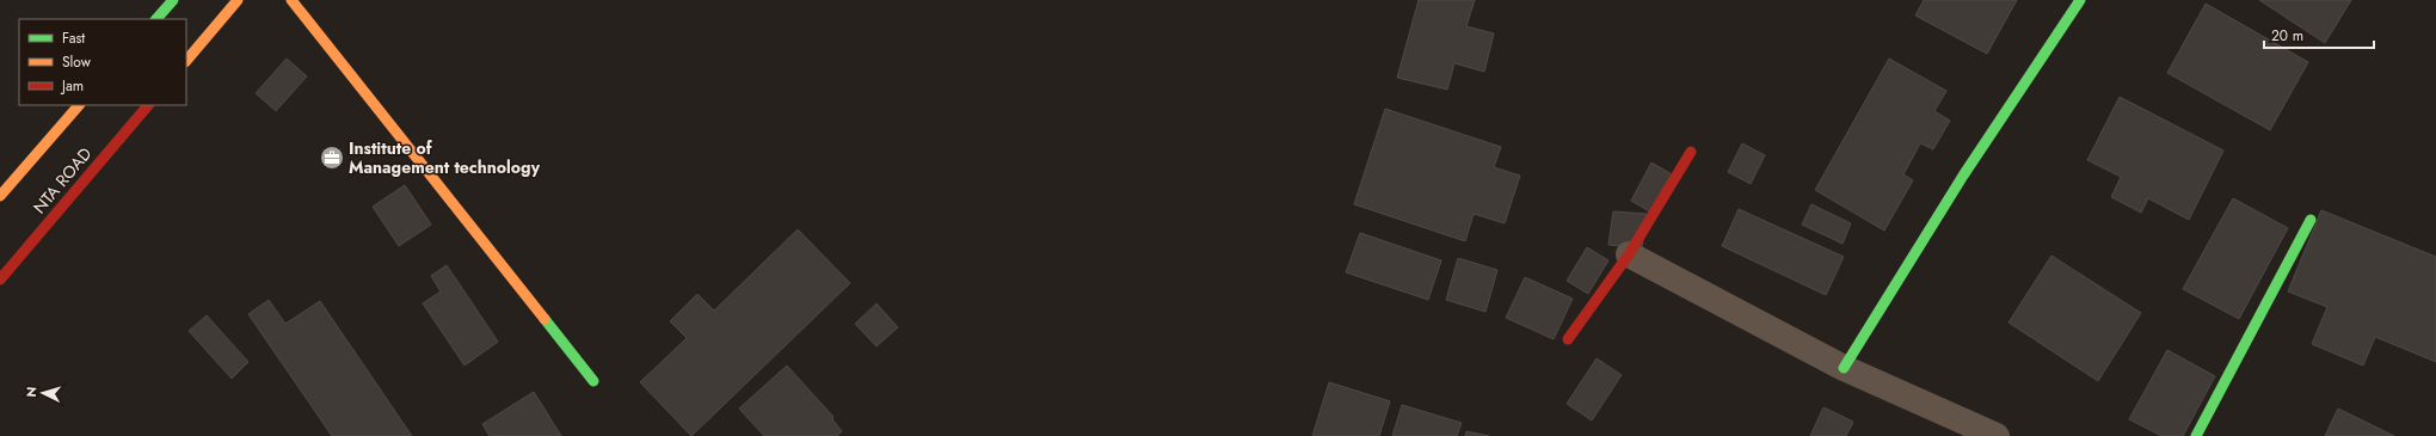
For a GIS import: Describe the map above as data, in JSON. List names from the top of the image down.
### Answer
{
  "streets": {
    "street": ["NTA ROAD"]
  },
  "places": {
    "office": ["Institute of Management technology"]
  },
  "legend": ["Fast", "Slow", "Jam"],
  "scale_bar": "20 m",
  "north": "left"
}
